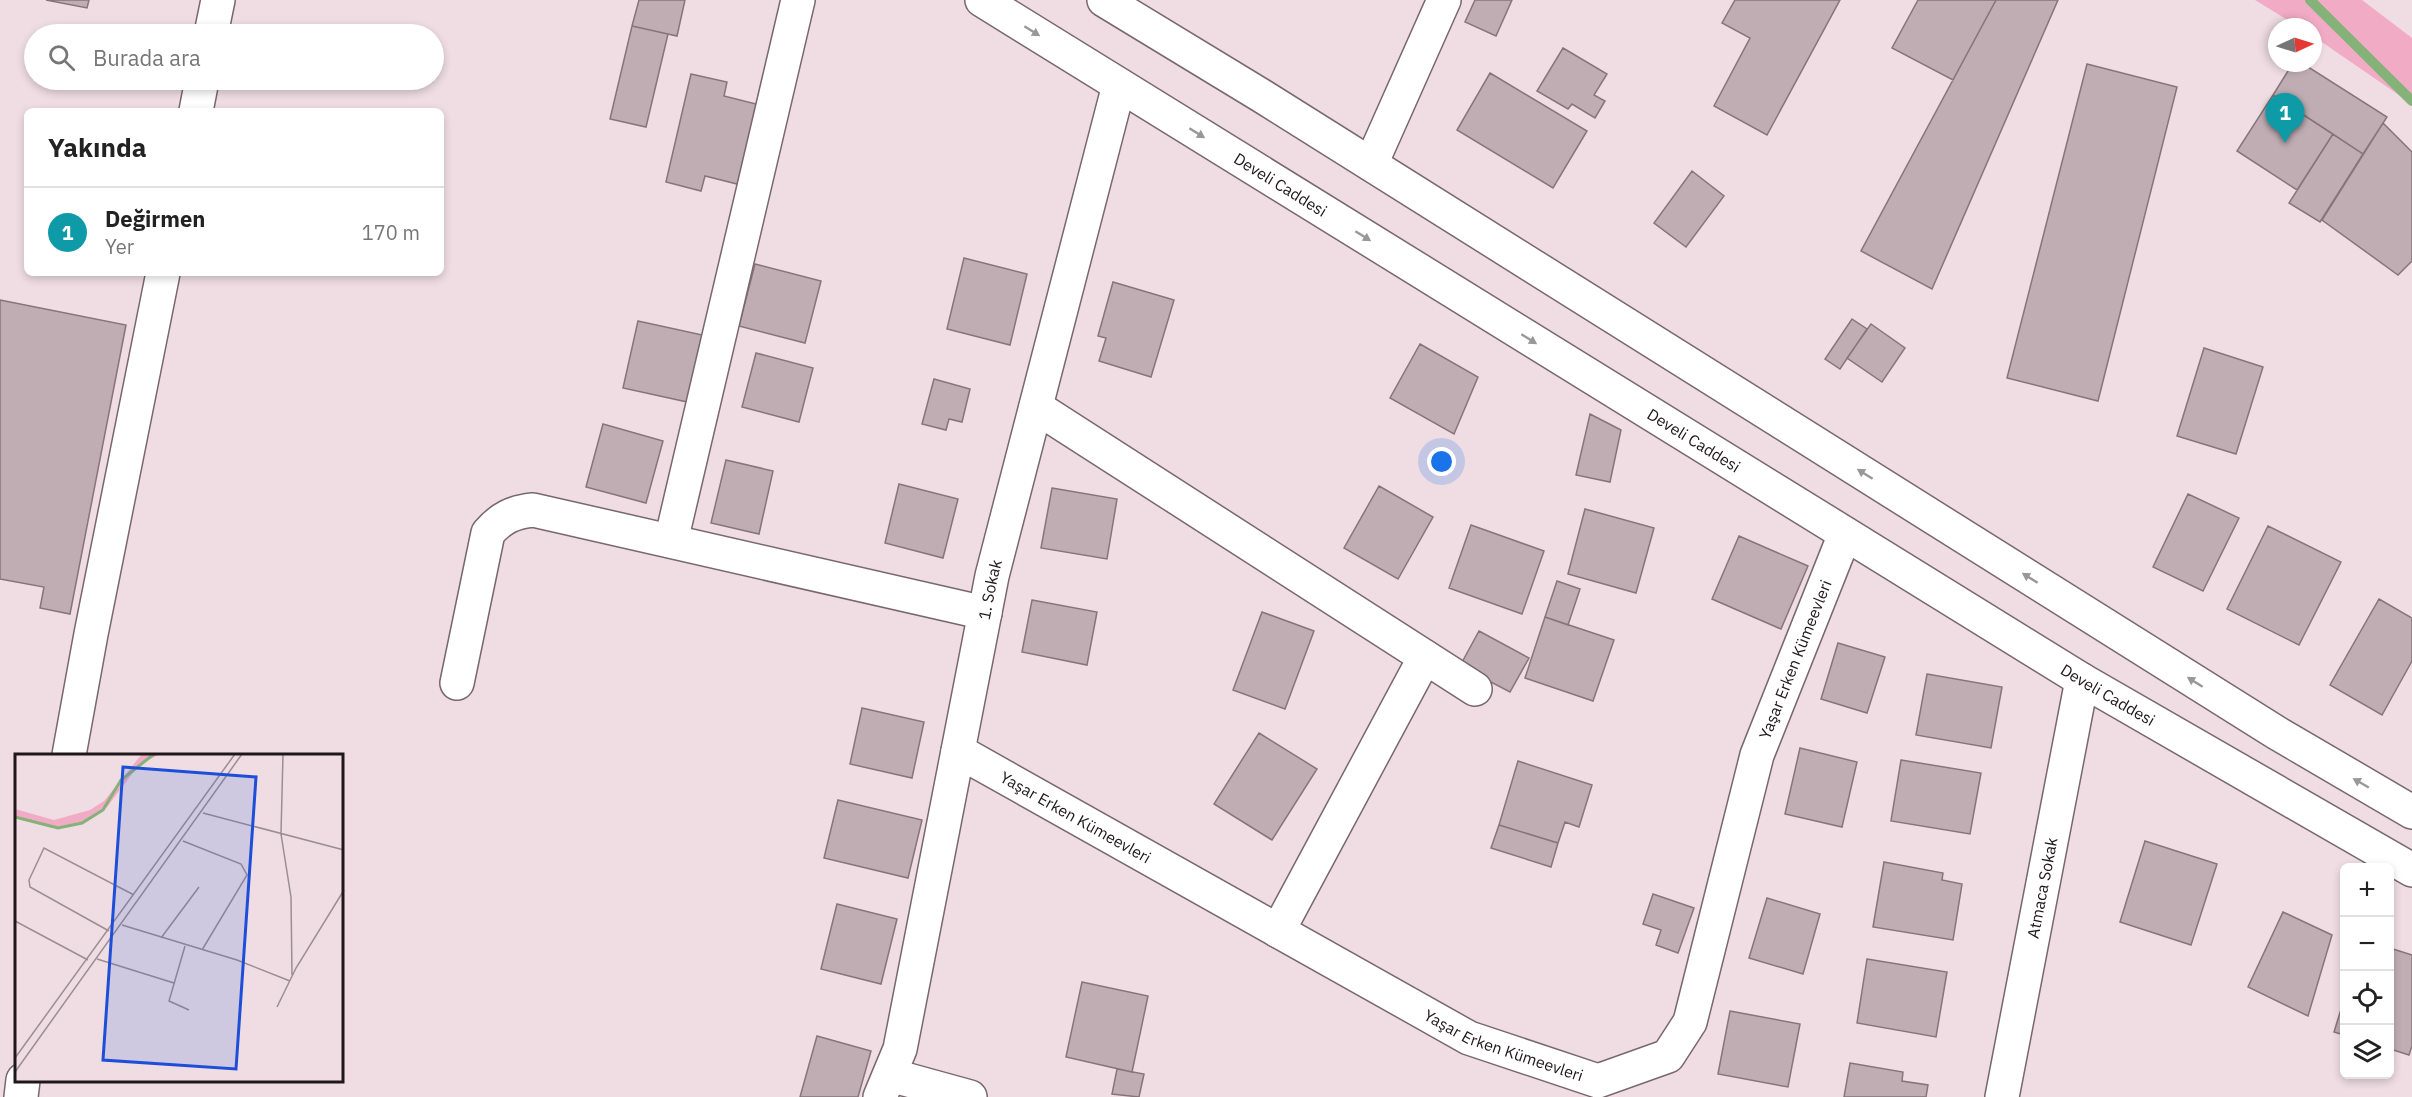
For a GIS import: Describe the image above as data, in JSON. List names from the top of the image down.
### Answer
{
  "streets": {
    "street": [
      "Develi Caddesi",
      "1. Sokak",
      "Yaşar Erken Kümeevleri",
      "Atmaca Sokak"
    ]
  },
  "crossings": [
    ["Develi Caddesi", "1. Sokak"],
    ["Develi Caddesi", "Yaşar Erken Kümeevleri"],
    ["Develi Caddesi", "Atmaca Sokak"],
    ["1. Sokak", "Yaşar Erken Kümeevleri"]
  ],
  "north": "right",
  "page": {
    "search": "Burada ara",
    "pins": "1",
    "heading": "Yakında",
    "list": [
      {
        "mark": "1",
        "name": "Değirmen",
        "note": "Yer",
        "value": "170 m"
      }
    ],
    "map_buttons": ["+", "−"]
  }
}
